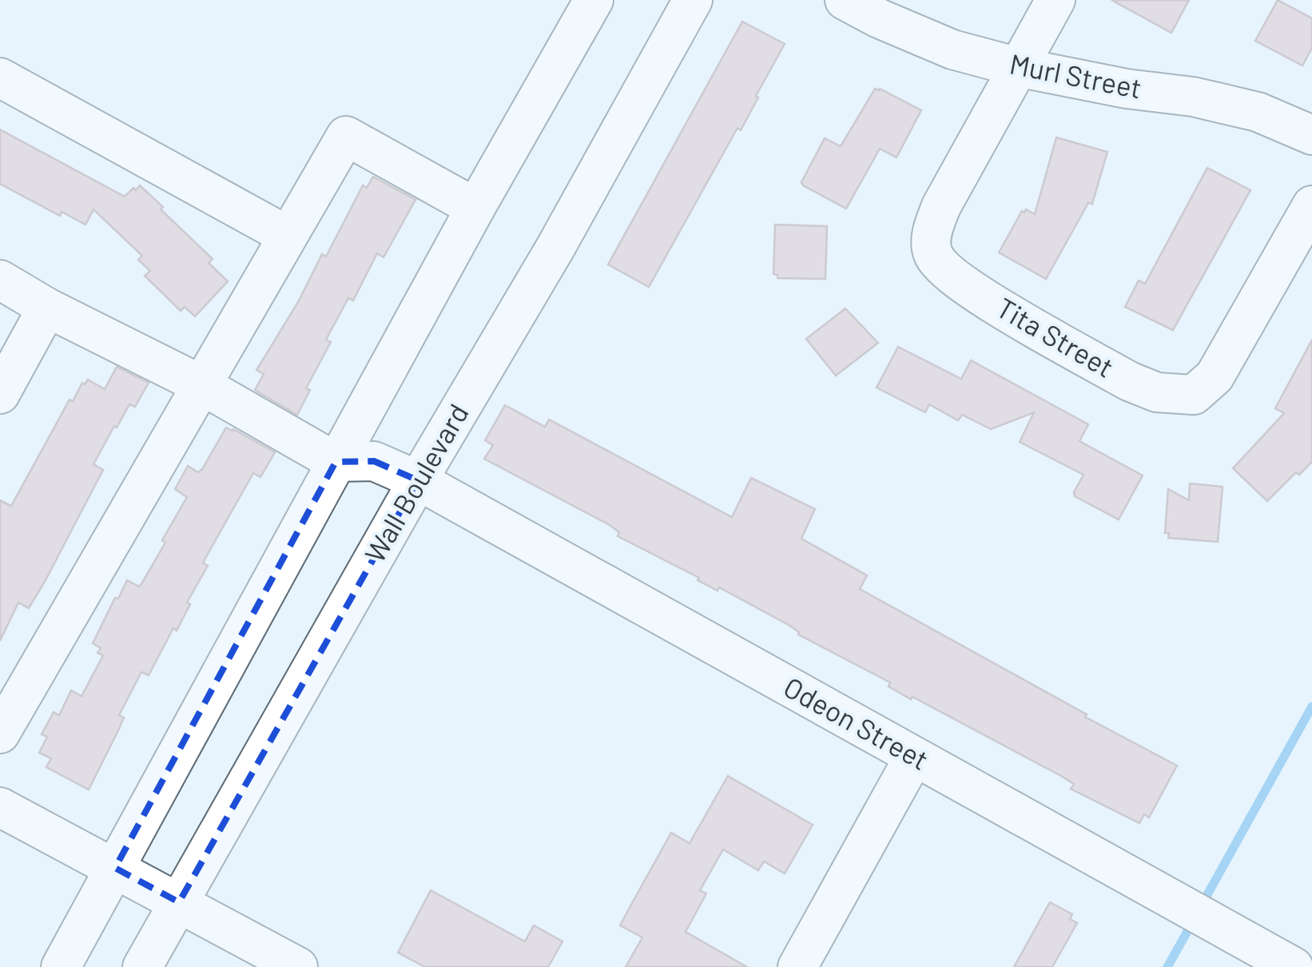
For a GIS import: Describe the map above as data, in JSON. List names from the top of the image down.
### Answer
{
  "streets": {
    "street": [
      "Murl Street",
      "Tita Street",
      "Wall Boulevard",
      "Odeon Street"
    ]
  },
  "crossings": [
    ["Murl Street", "Tita Street"],
    ["Wall Boulevard", "Odeon Street"]
  ]
}
